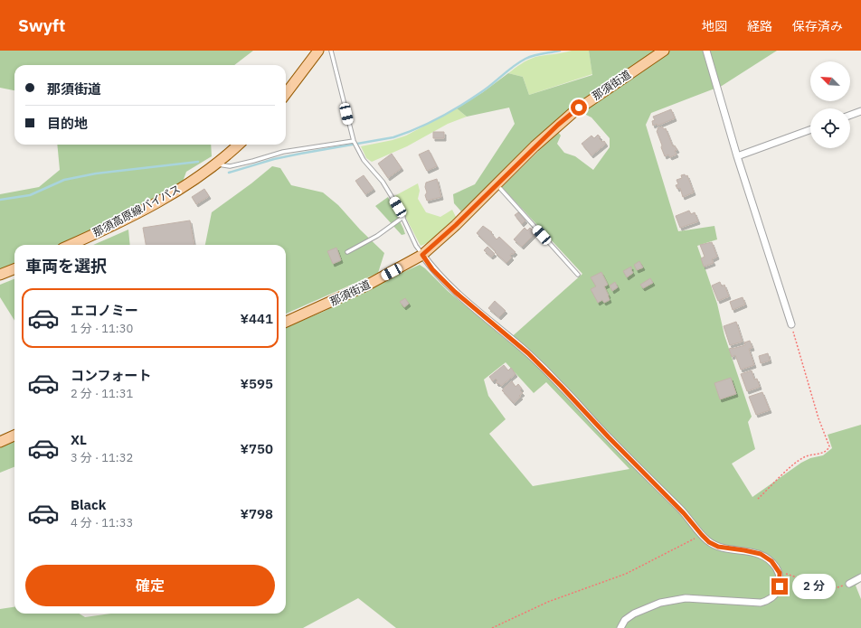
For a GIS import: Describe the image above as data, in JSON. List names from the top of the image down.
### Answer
{
  "streets": {
    "main road": ["那須街道", "那須高原線バイパス"]
  },
  "north": "top left",
  "page": {
    "header": "Swyft",
    "nav": ["地図", "経路", "保存済み"],
    "banner": ["那須街道", "目的地"],
    "heading": "車両を選択",
    "list": [
      {
        "name": "エコノミー",
        "note": "1 分 · 11:30",
        "value": "¥441"
      },
      {
        "name": "コンフォート",
        "note": "2 分 · 11:31",
        "value": "¥595"
      },
      {
        "name": "XL",
        "note": "3 分 · 11:32",
        "value": "¥750"
      },
      {
        "name": "Black",
        "note": "4 分 · 11:33",
        "value": "¥798"
      }
    ],
    "buttons": "確定",
    "bubble": "2 分"
  }
}
